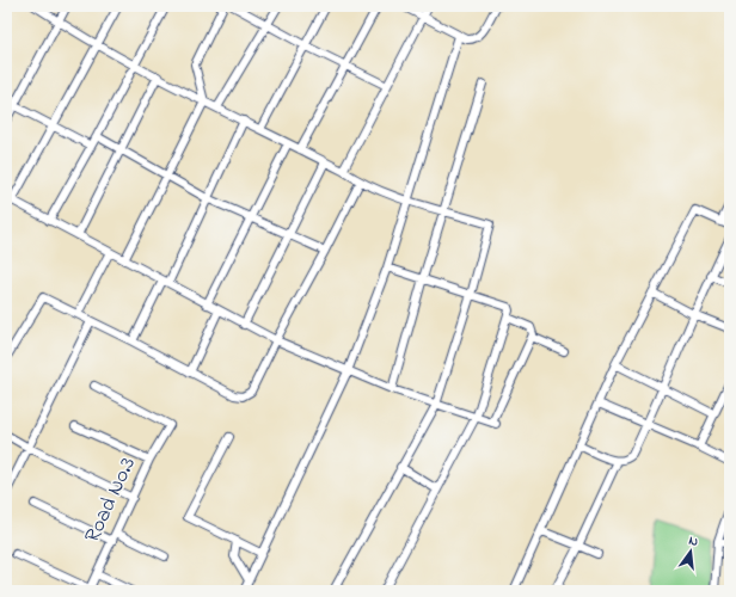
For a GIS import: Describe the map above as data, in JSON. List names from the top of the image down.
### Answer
{
  "streets": {
    "street": ["Road No.3"]
  },
  "north": "top"
}
